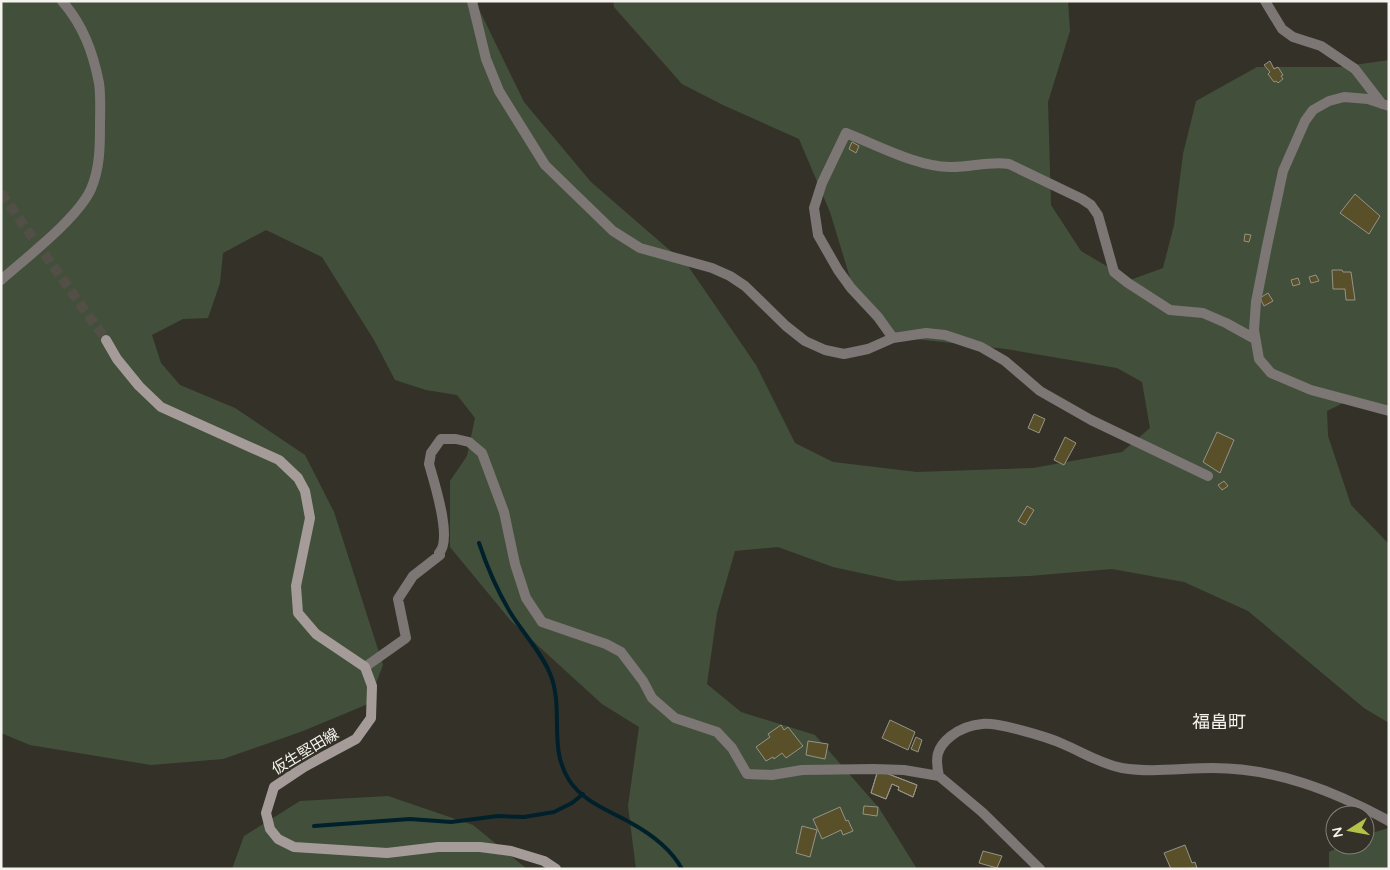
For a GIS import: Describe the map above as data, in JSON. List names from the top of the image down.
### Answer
{
  "streets": {
    "main road": ["仮生堅田線"]
  },
  "districts": ["福畠町"],
  "north": "left"
}
